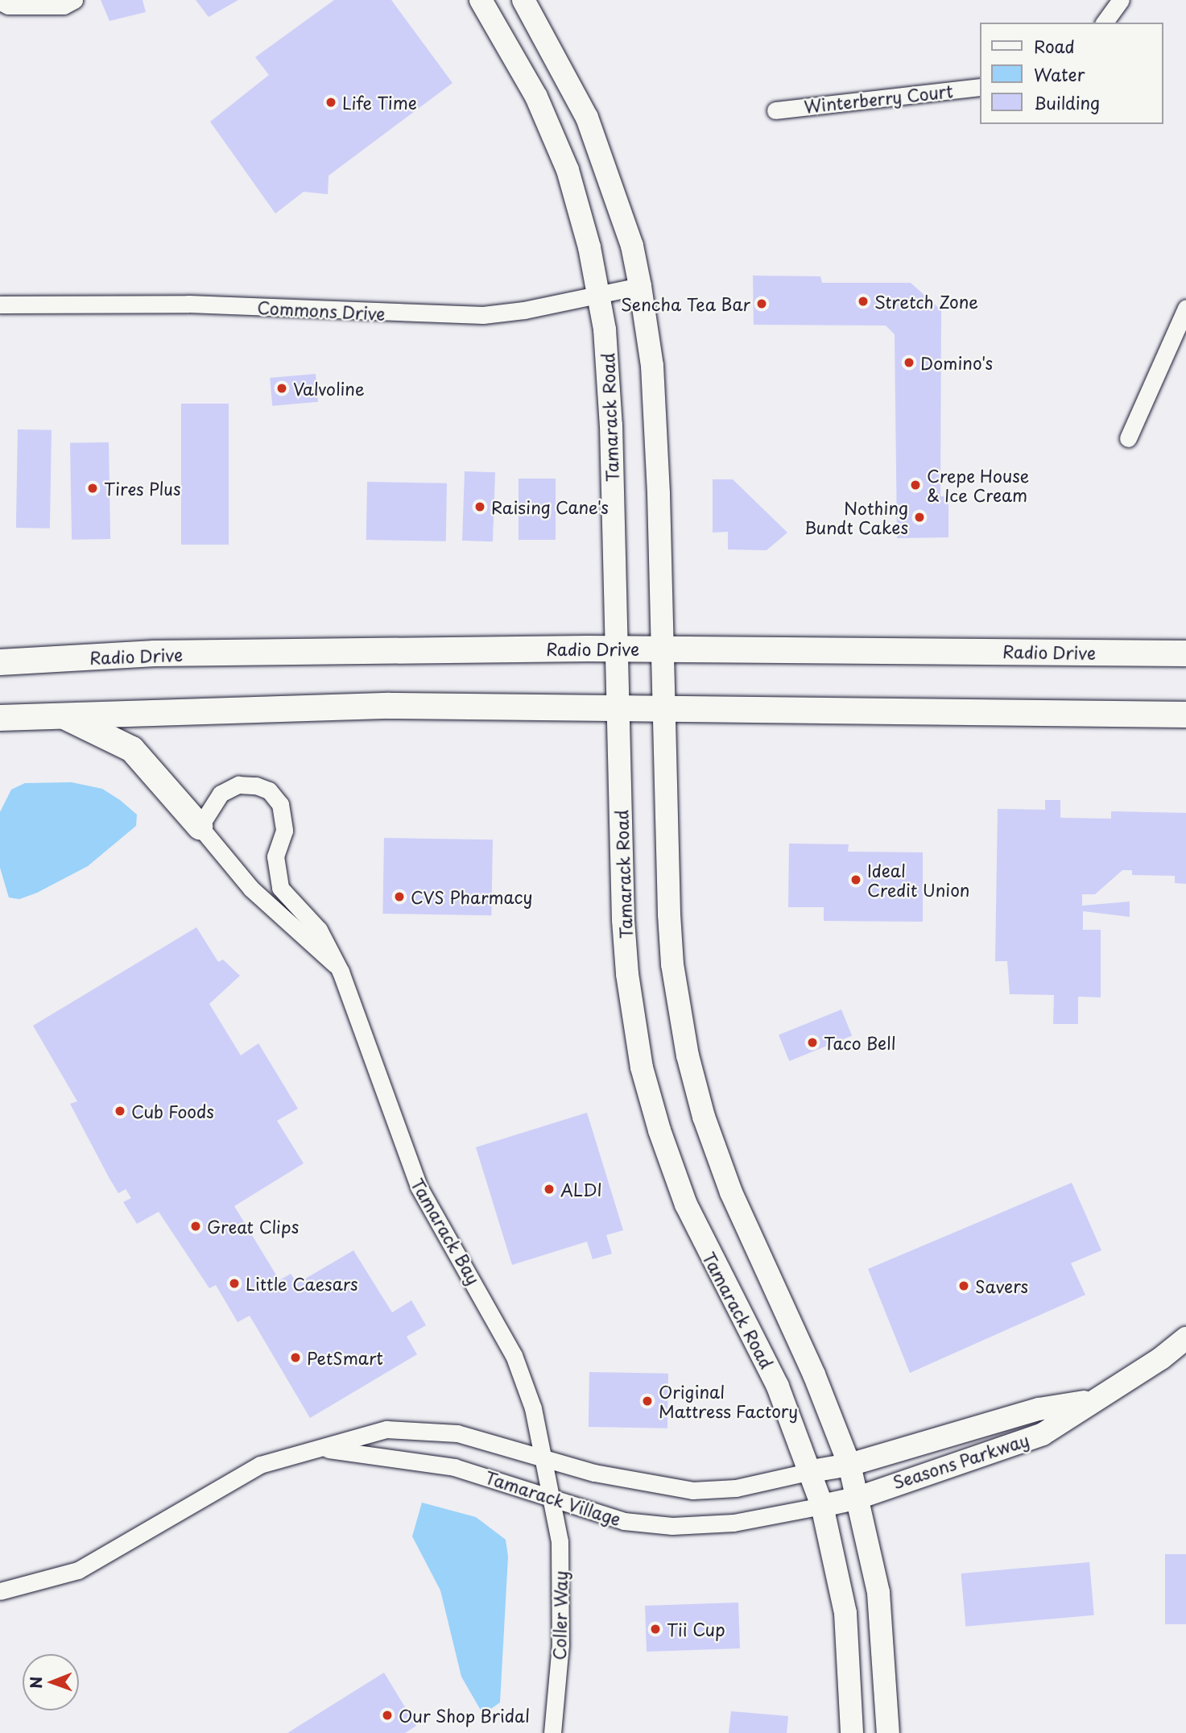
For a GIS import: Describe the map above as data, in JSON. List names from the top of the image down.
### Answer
{
  "streets": {
    "main road": ["Radio Drive"],
    "street": [
      "Winterberry Court",
      "Commons Drive",
      "Tamarack Road",
      "Tamarack Bay",
      "Seasons Parkway",
      "Tamarack Village",
      "Coller Way"
    ]
  },
  "crossings": [
    ["Commons Drive", "Tamarack Road"],
    ["Tamarack Road", "Radio Drive"],
    ["Tamarack Road", "Seasons Parkway"],
    ["Tamarack Road", "Tamarack Village"],
    ["Tamarack Bay", "Tamarack Village"],
    ["Tamarack Bay", "Coller Way"],
    ["Seasons Parkway", "Tamarack Village"],
    ["Tamarack Village", "Coller Way"]
  ],
  "places": [
    "Life Time",
    "Stretch Zone",
    "Sencha Tea Bar",
    "Domino's",
    "Valvoline",
    "Crepe House & Ice Cream",
    "Tires Plus",
    "Raising Cane's",
    "Nothing Bundt Cakes",
    "Ideal Credit Union",
    "CVS Pharmacy",
    "Taco Bell",
    "Cub Foods",
    "ALDI",
    "Great Clips",
    "Little Caesars",
    "Savers",
    "PetSmart",
    "Original Mattress Factory",
    "Tii Cup",
    "Our Shop Bridal"
  ],
  "legend": ["Road", "Water", "Building"],
  "north": "left"
}
